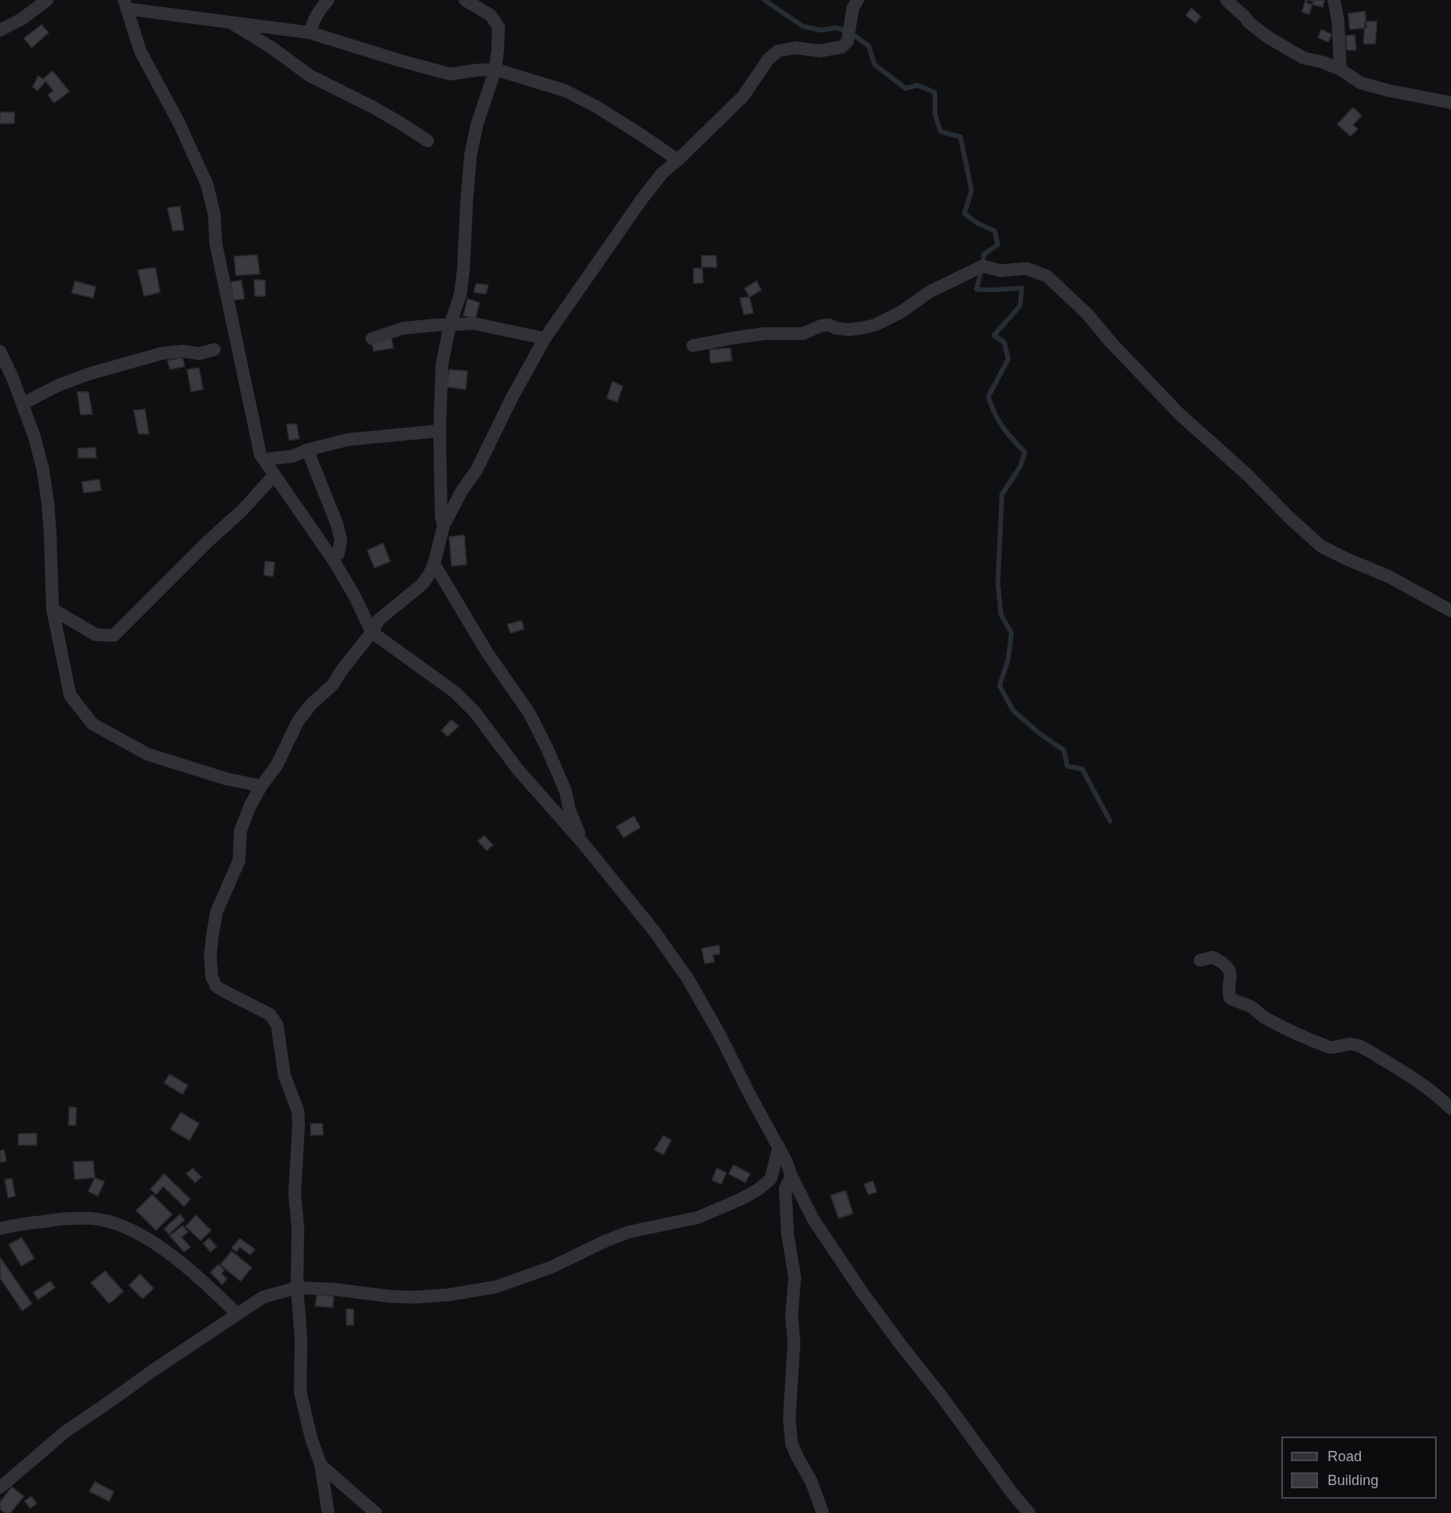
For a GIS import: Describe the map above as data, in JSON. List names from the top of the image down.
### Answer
{
  "legend": ["Road", "Building"]
}
